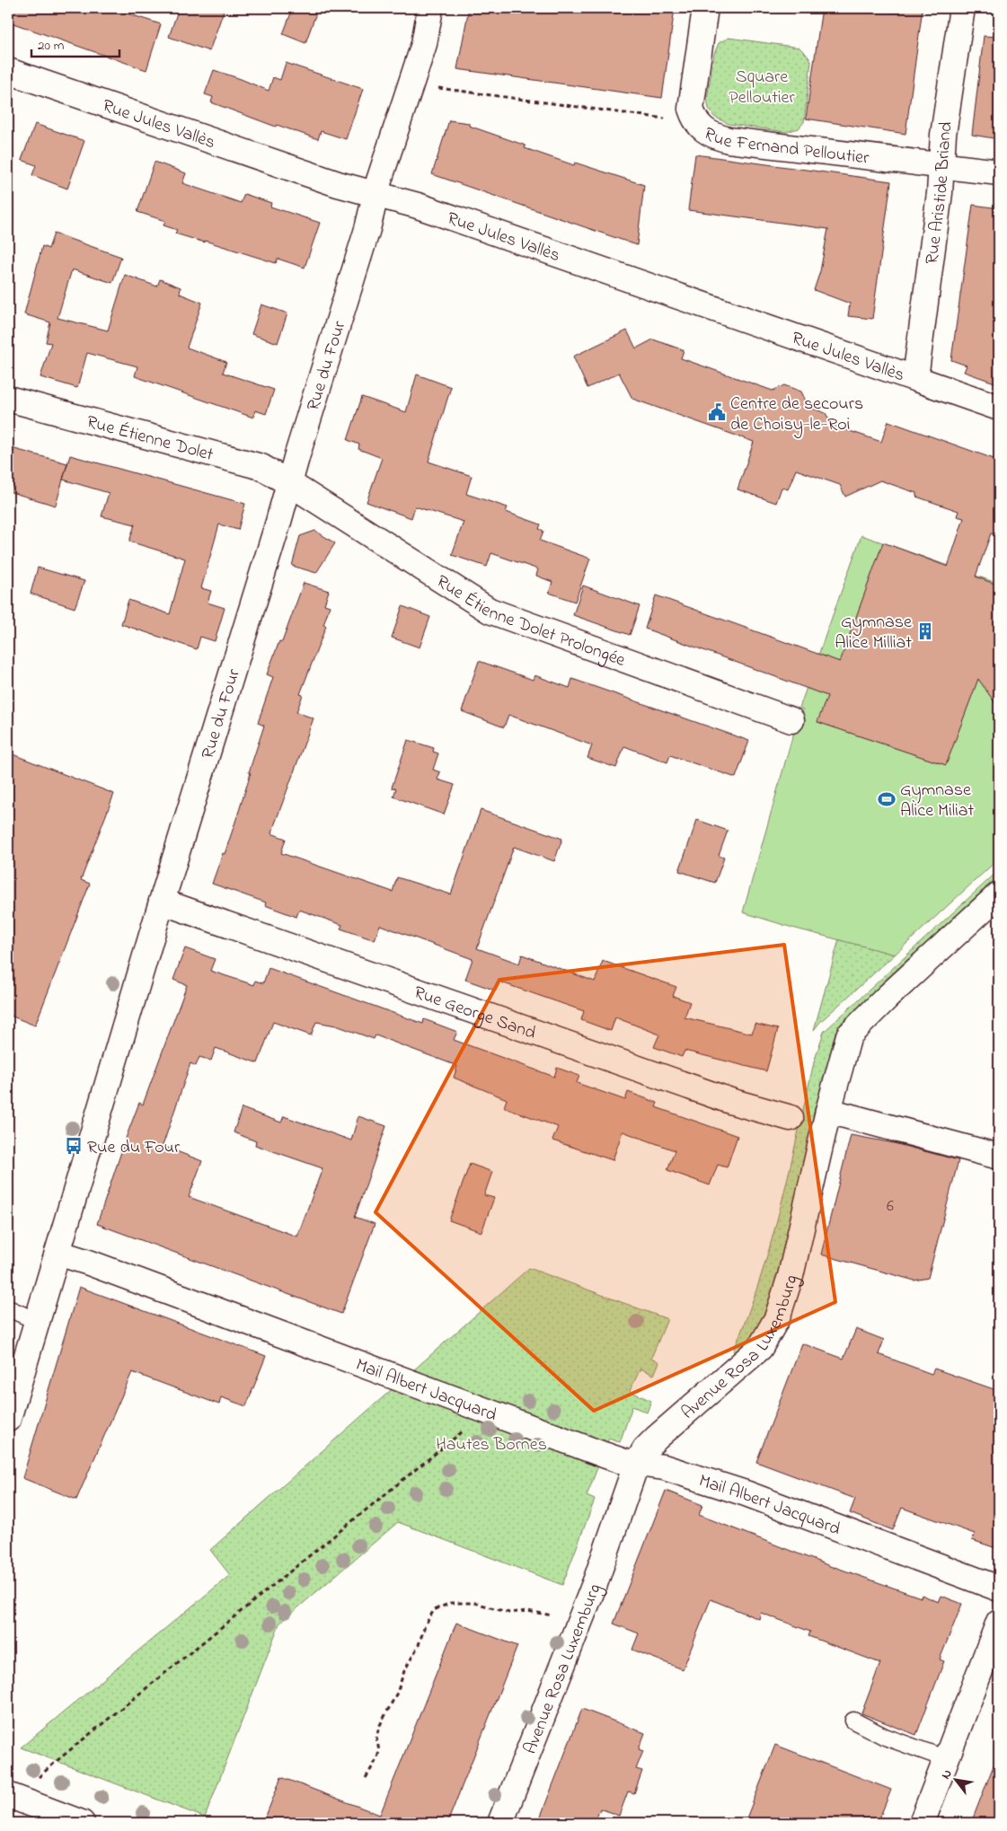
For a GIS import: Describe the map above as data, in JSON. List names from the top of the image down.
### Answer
{
  "streets": {
    "street": [
      "Rue Jules Vallès",
      "Rue Fernand Pelloutier",
      "Rue Aristide Briand",
      "Rue du Four",
      "Rue Étienne Dolet",
      "Rue Étienne Dolet Prolongée",
      "Rue George Sand",
      "Avenue Rosa Luxemburg",
      "Mail Albert Jacquard"
    ]
  },
  "crossings": [
    ["Rue Jules Vallès", "Rue Aristide Briand"],
    ["Rue Jules Vallès", "Rue du Four"],
    ["Rue Fernand Pelloutier", "Rue Aristide Briand"],
    ["Rue du Four", "Rue Étienne Dolet"],
    ["Rue du Four", "Rue Étienne Dolet Prolongée"],
    ["Rue du Four", "Rue George Sand"],
    ["Rue du Four", "Mail Albert Jacquard"],
    ["Rue Étienne Dolet", "Rue Étienne Dolet Prolongée"],
    ["Avenue Rosa Luxemburg", "Mail Albert Jacquard"]
  ],
  "parks": ["Square Pelloutier", "Hautes Bornes"],
  "places": {
    "public building": ["Centre de secours de Choisy-le-Roi"],
    "building": ["Gymnase Alice Milliat"],
    "sports": ["Gymnase Alice Miliat"],
    "bus stop": ["Rue du Four"]
  },
  "house_numbers": ["6"],
  "scale_bar": "20 m",
  "north": "top left"
}
